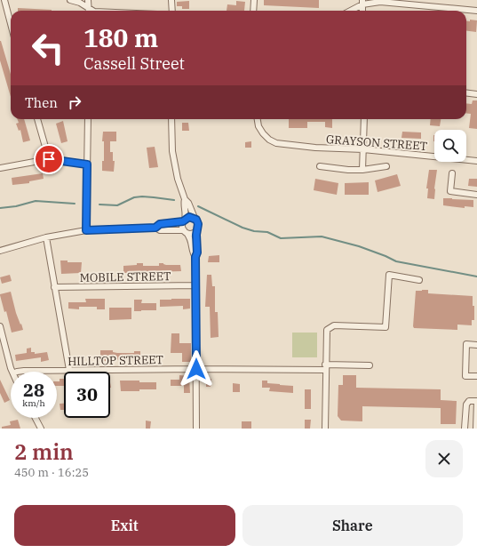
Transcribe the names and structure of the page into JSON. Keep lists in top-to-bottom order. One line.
{"streets":{"street":["GRAYSON STREET","MOBILE STREET","HILLTOP STREET"]},"page":{"turn":["180 m","Cassell Street"],"then":"Then","speed":"28 km/h","limit":"30","heading":["2 min","450 m · 16:25"],"buttons":["Exit","Share"]}}
